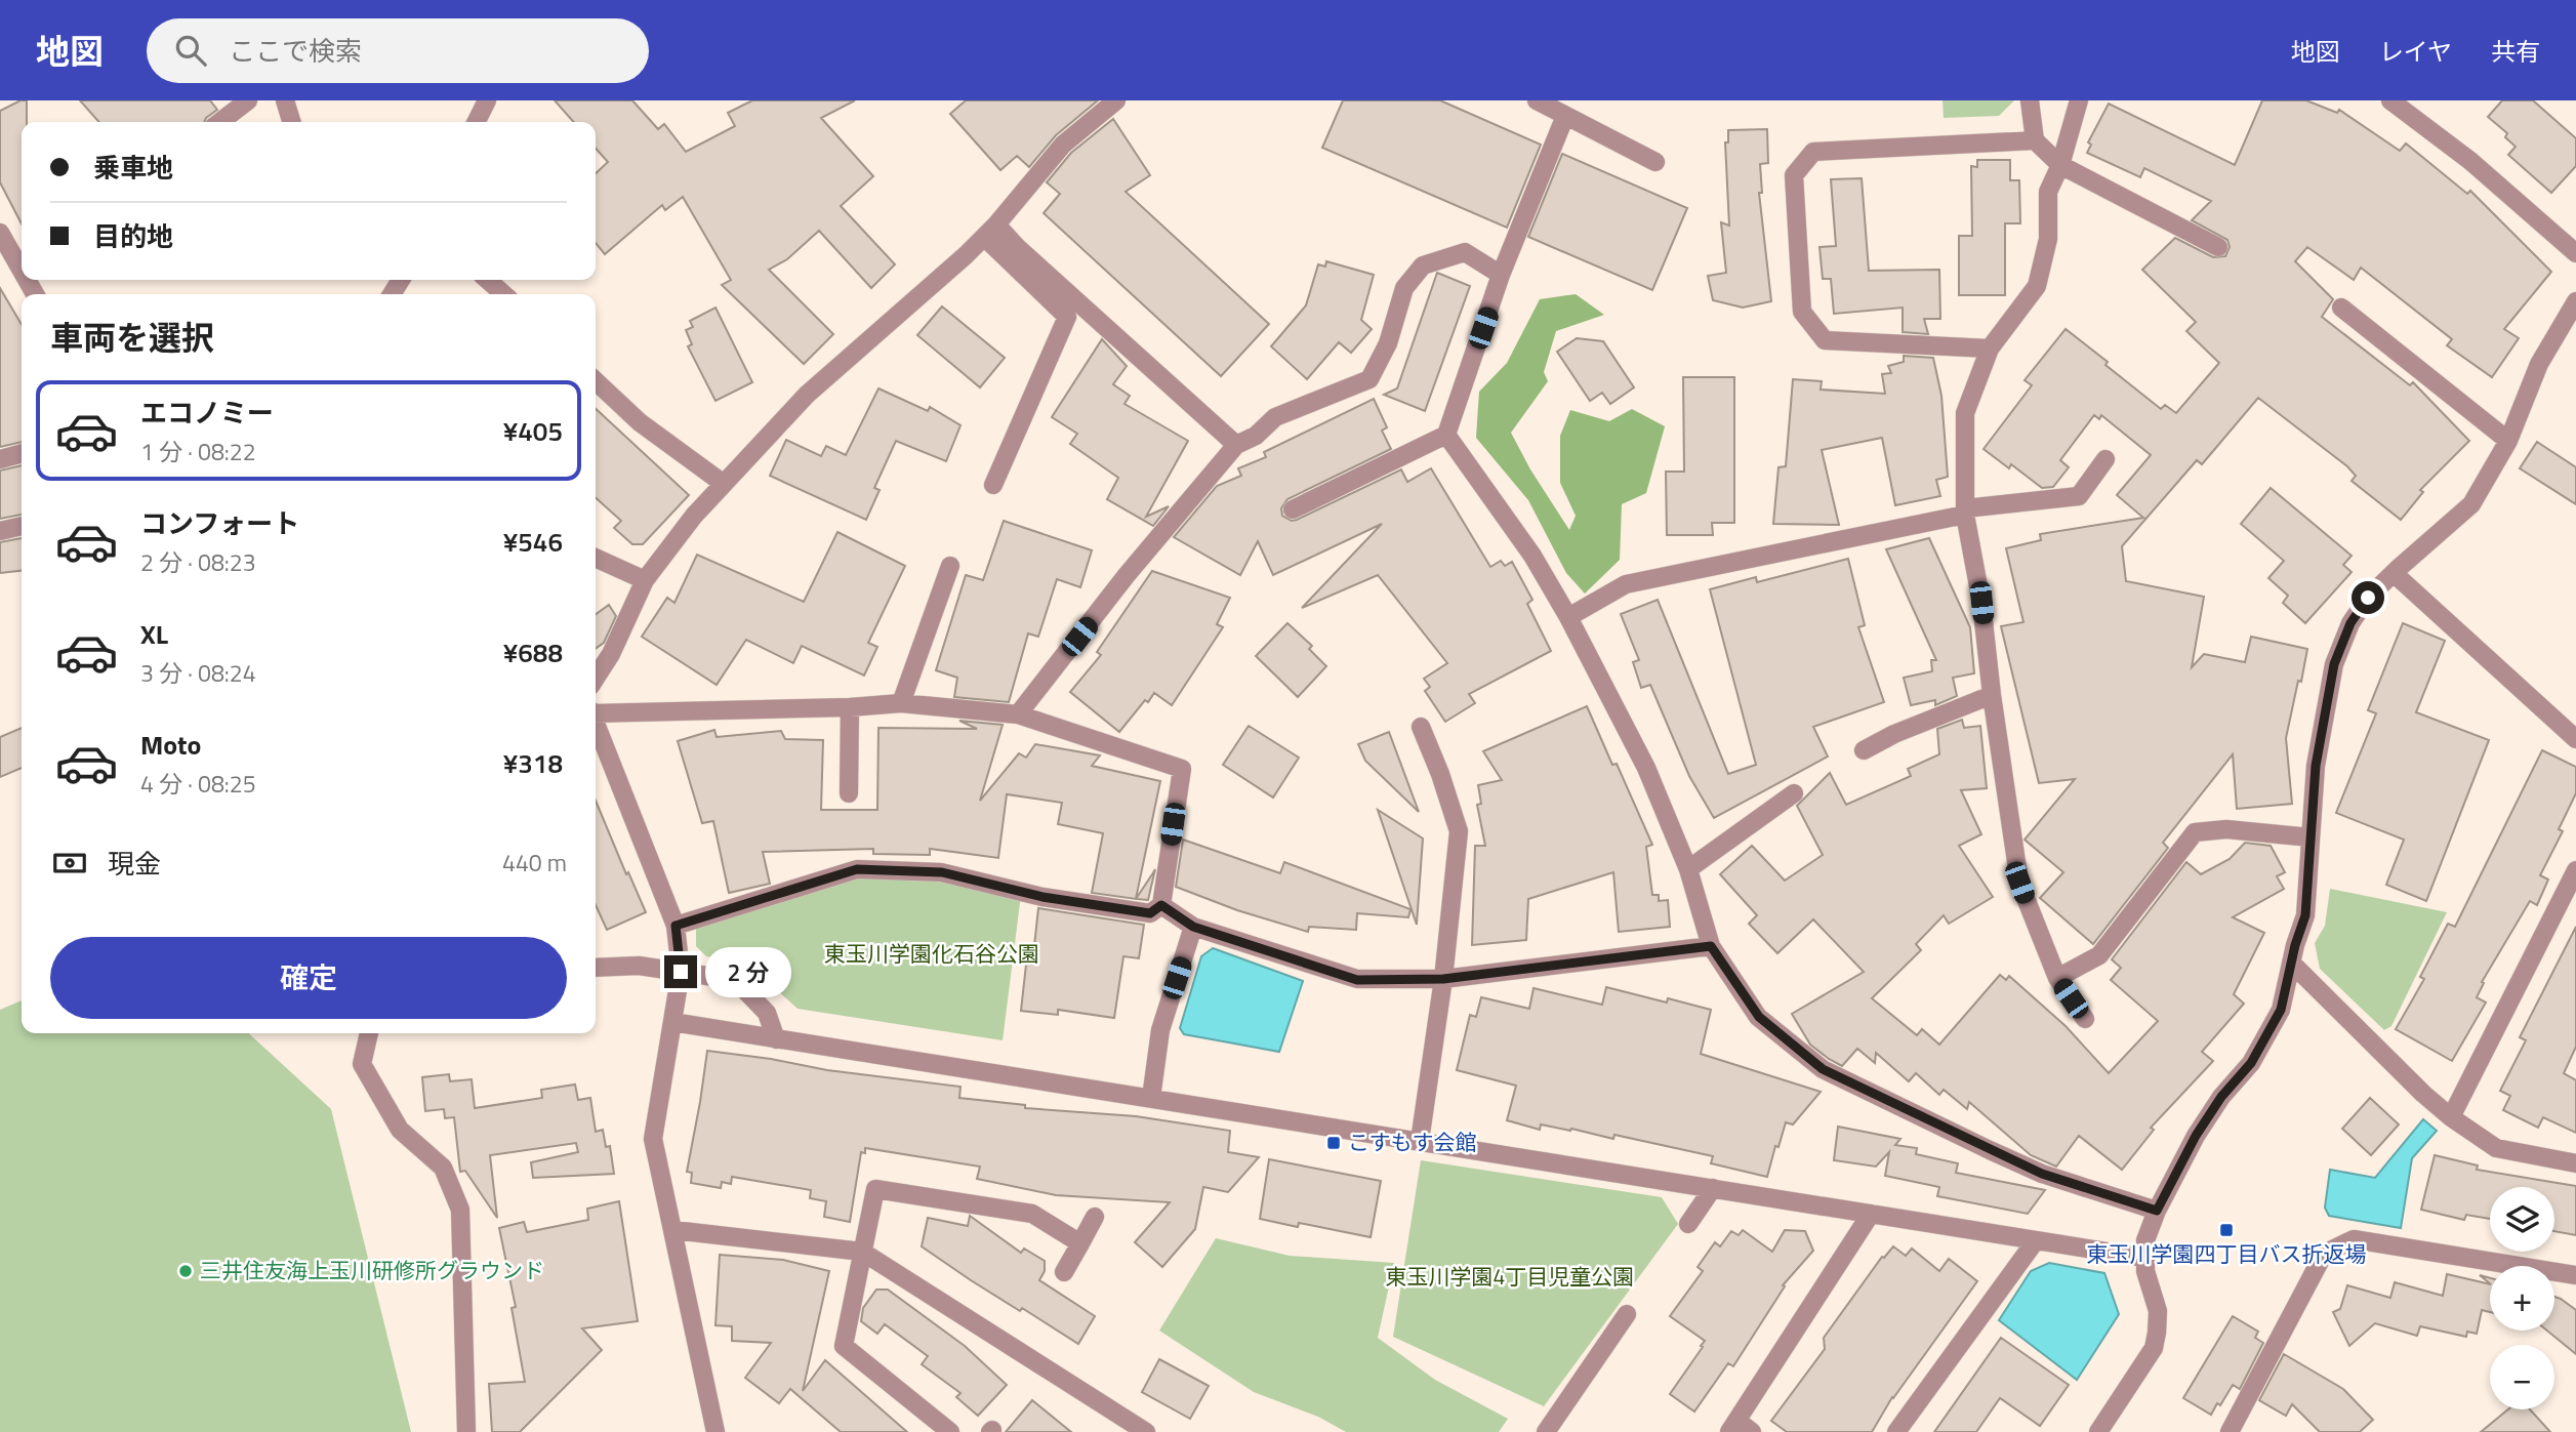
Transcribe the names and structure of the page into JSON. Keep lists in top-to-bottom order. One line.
{"parks":["東玉川学園化石谷公園","東玉川学園4丁目児童公園"],"places":{"transit":["こすもす会館","東玉川学園四丁目バス折返場"],"other":["三井住友海上玉川研修所グラウンド"]},"page":{"header":"地図","search":"ここで検索","nav":["地図","レイヤ","共有"],"banner":["乗車地","目的地"],"heading":"車両を選択","list":[{"name":"エコノミー","note":"1 分 · 08:22","value":"¥405"},{"name":"コンフォート","note":"2 分 · 08:23","value":"¥546"},{"name":"XL","note":"3 分 · 08:24","value":"¥688"},{"name":"Moto","note":"4 分 · 08:25","value":"¥318"}],"pay":["現金","440 m"],"buttons":"確定","bubble":"2 分","map_buttons":["+","−"]}}
